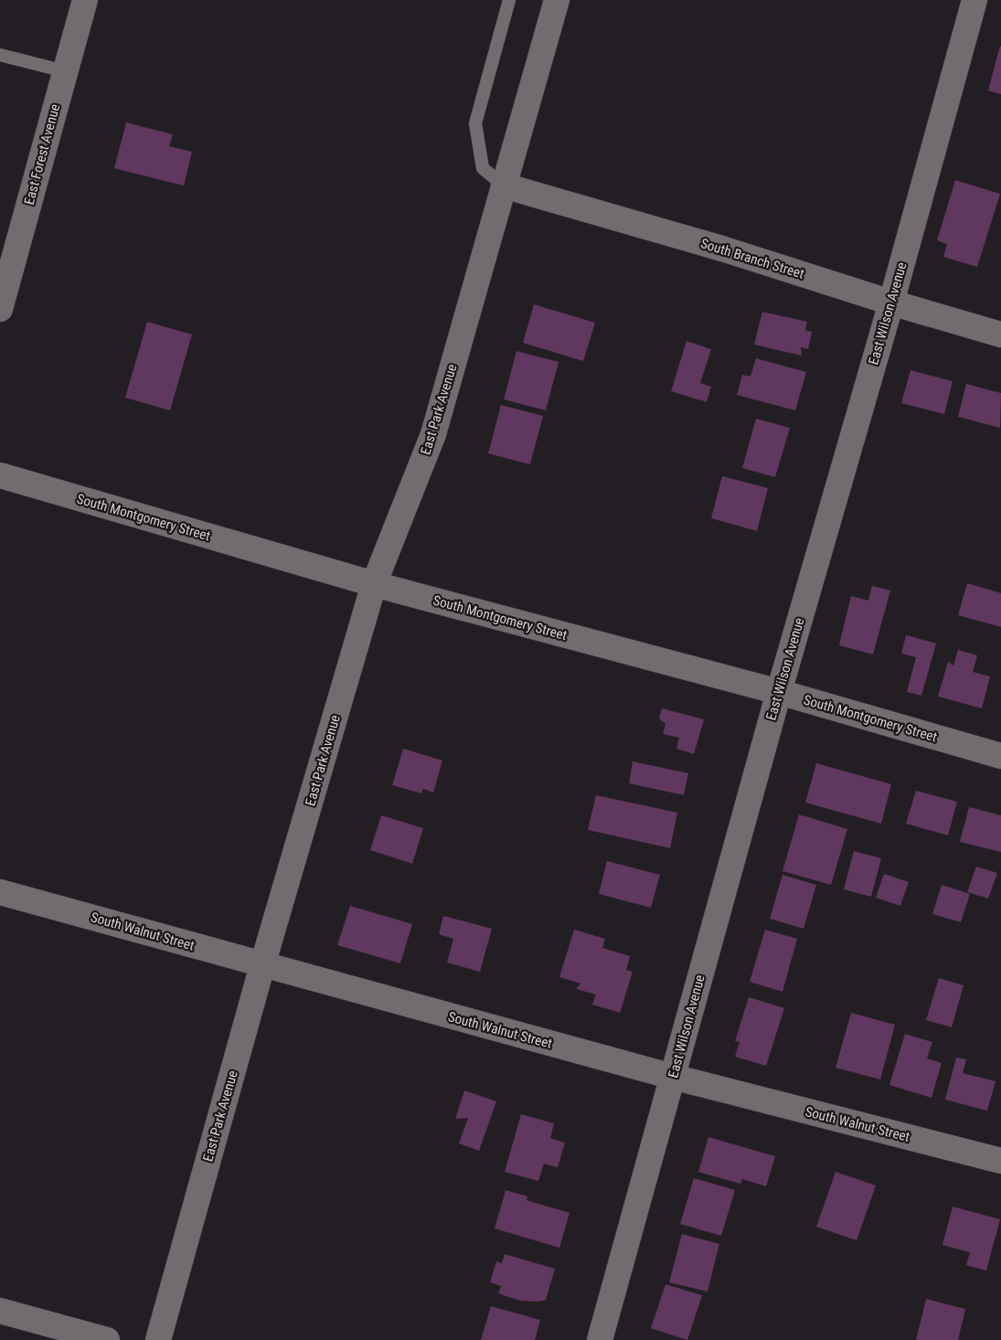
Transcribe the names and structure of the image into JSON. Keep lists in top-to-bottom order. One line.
{"streets":{"street":["East Forest Avenue","South Branch Street","East Wilson Avenue","East Park Avenue","South Montgomery Street","South Walnut Street"]},"crossings":[["South Branch Street","East Wilson Avenue"],["South Branch Street","East Park Avenue"],["East Wilson Avenue","South Montgomery Street"],["East Wilson Avenue","South Walnut Street"],["East Park Avenue","South Montgomery Street"],["East Park Avenue","South Walnut Street"]]}
